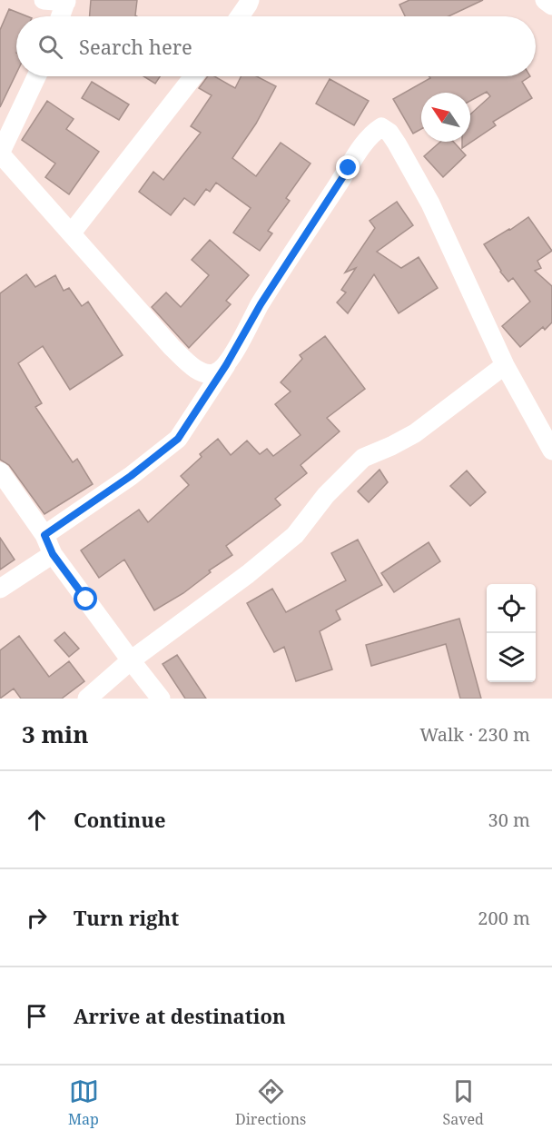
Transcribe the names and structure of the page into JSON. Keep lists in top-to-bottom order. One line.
{"north":"top left","page":{"search":"Search here","heading":["3 min","Walk · 230 m"],"list":[["Continue","30 m"],["Turn right","200 m"],"Arrive at destination"],"nav":["Map","Directions","Saved"]}}
